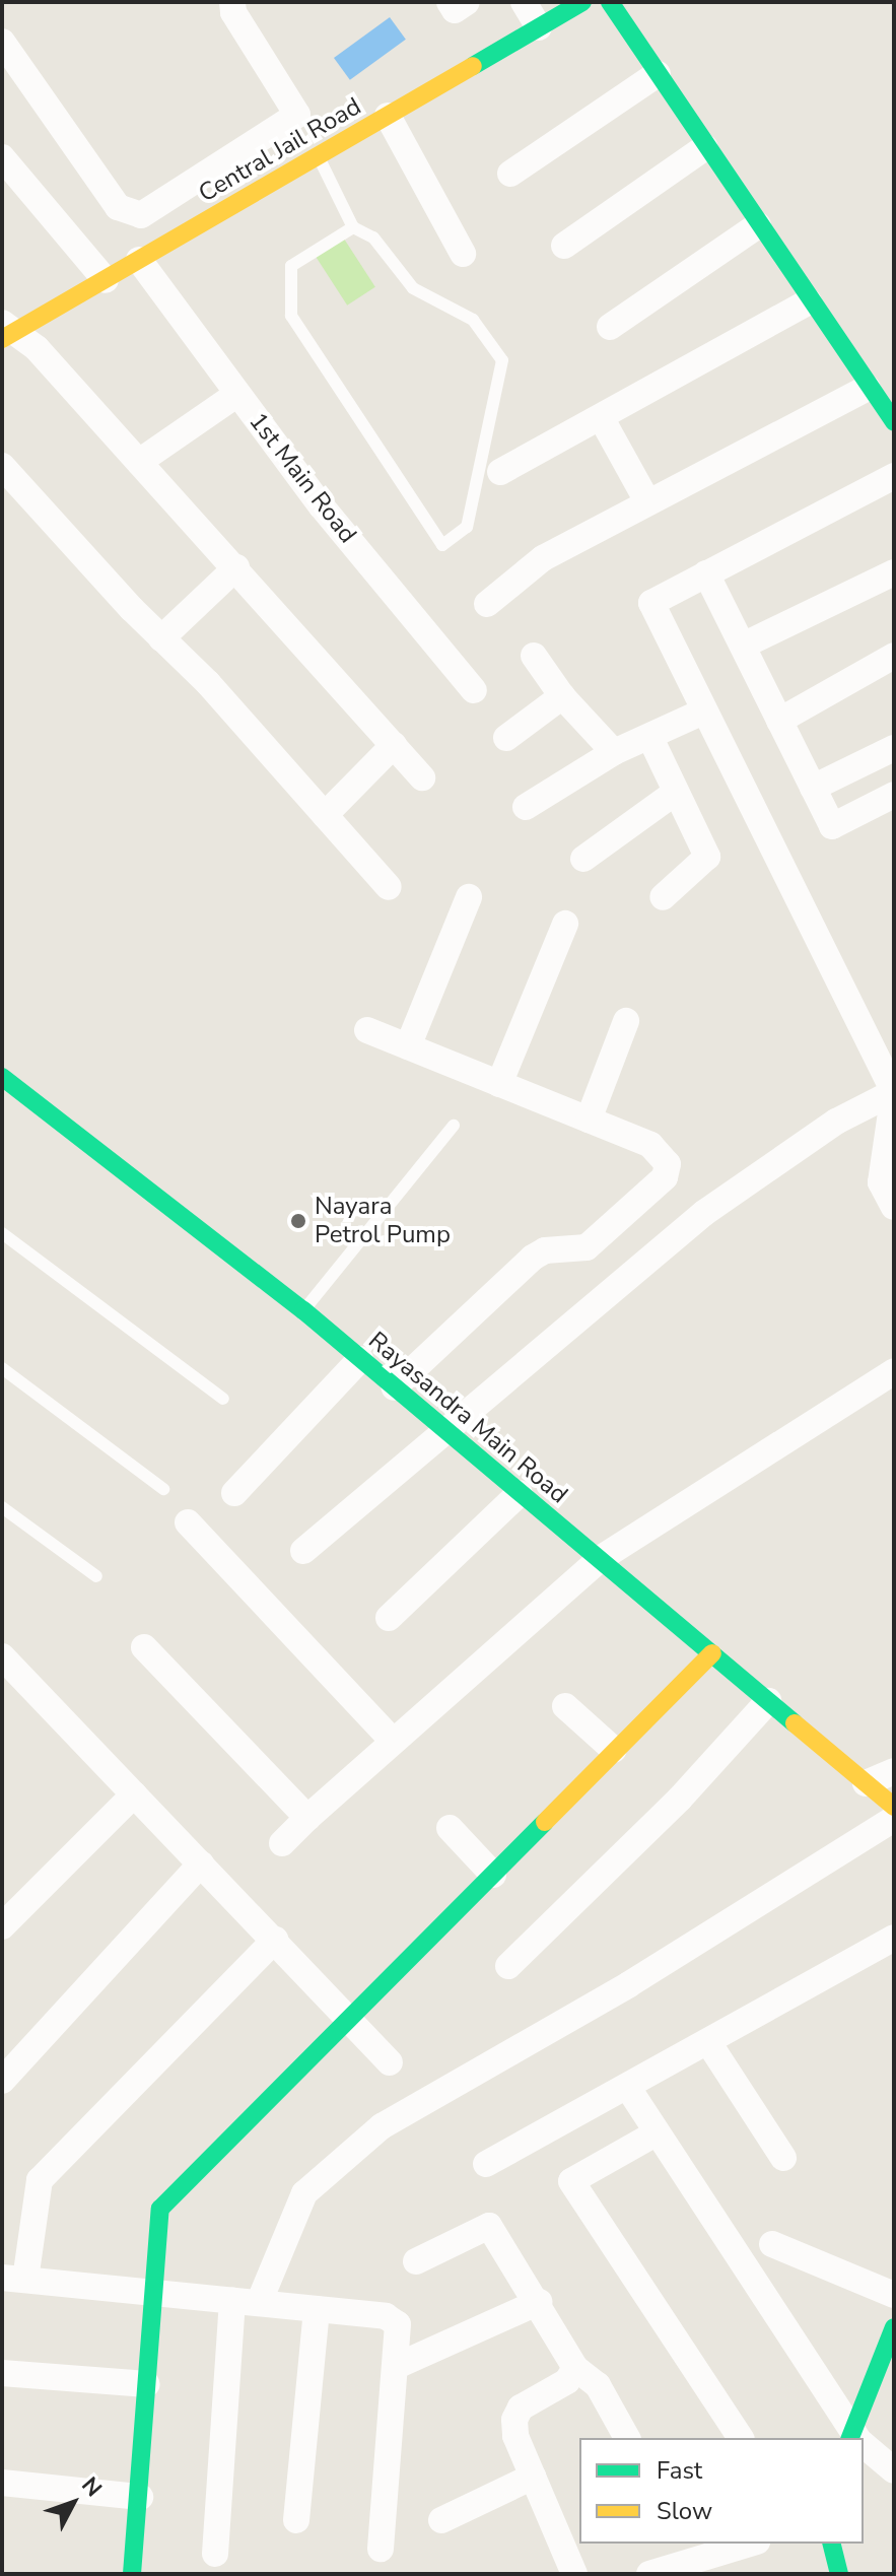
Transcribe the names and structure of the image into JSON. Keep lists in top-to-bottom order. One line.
{"streets":{"street":["Central Jail Road","1st Main Road","Rayasandra Main Road"]},"crossings":[["Central Jail Road","1st Main Road"]],"places":["Nayara Petrol Pump"],"legend":["Fast","Slow"],"north":"top right"}
